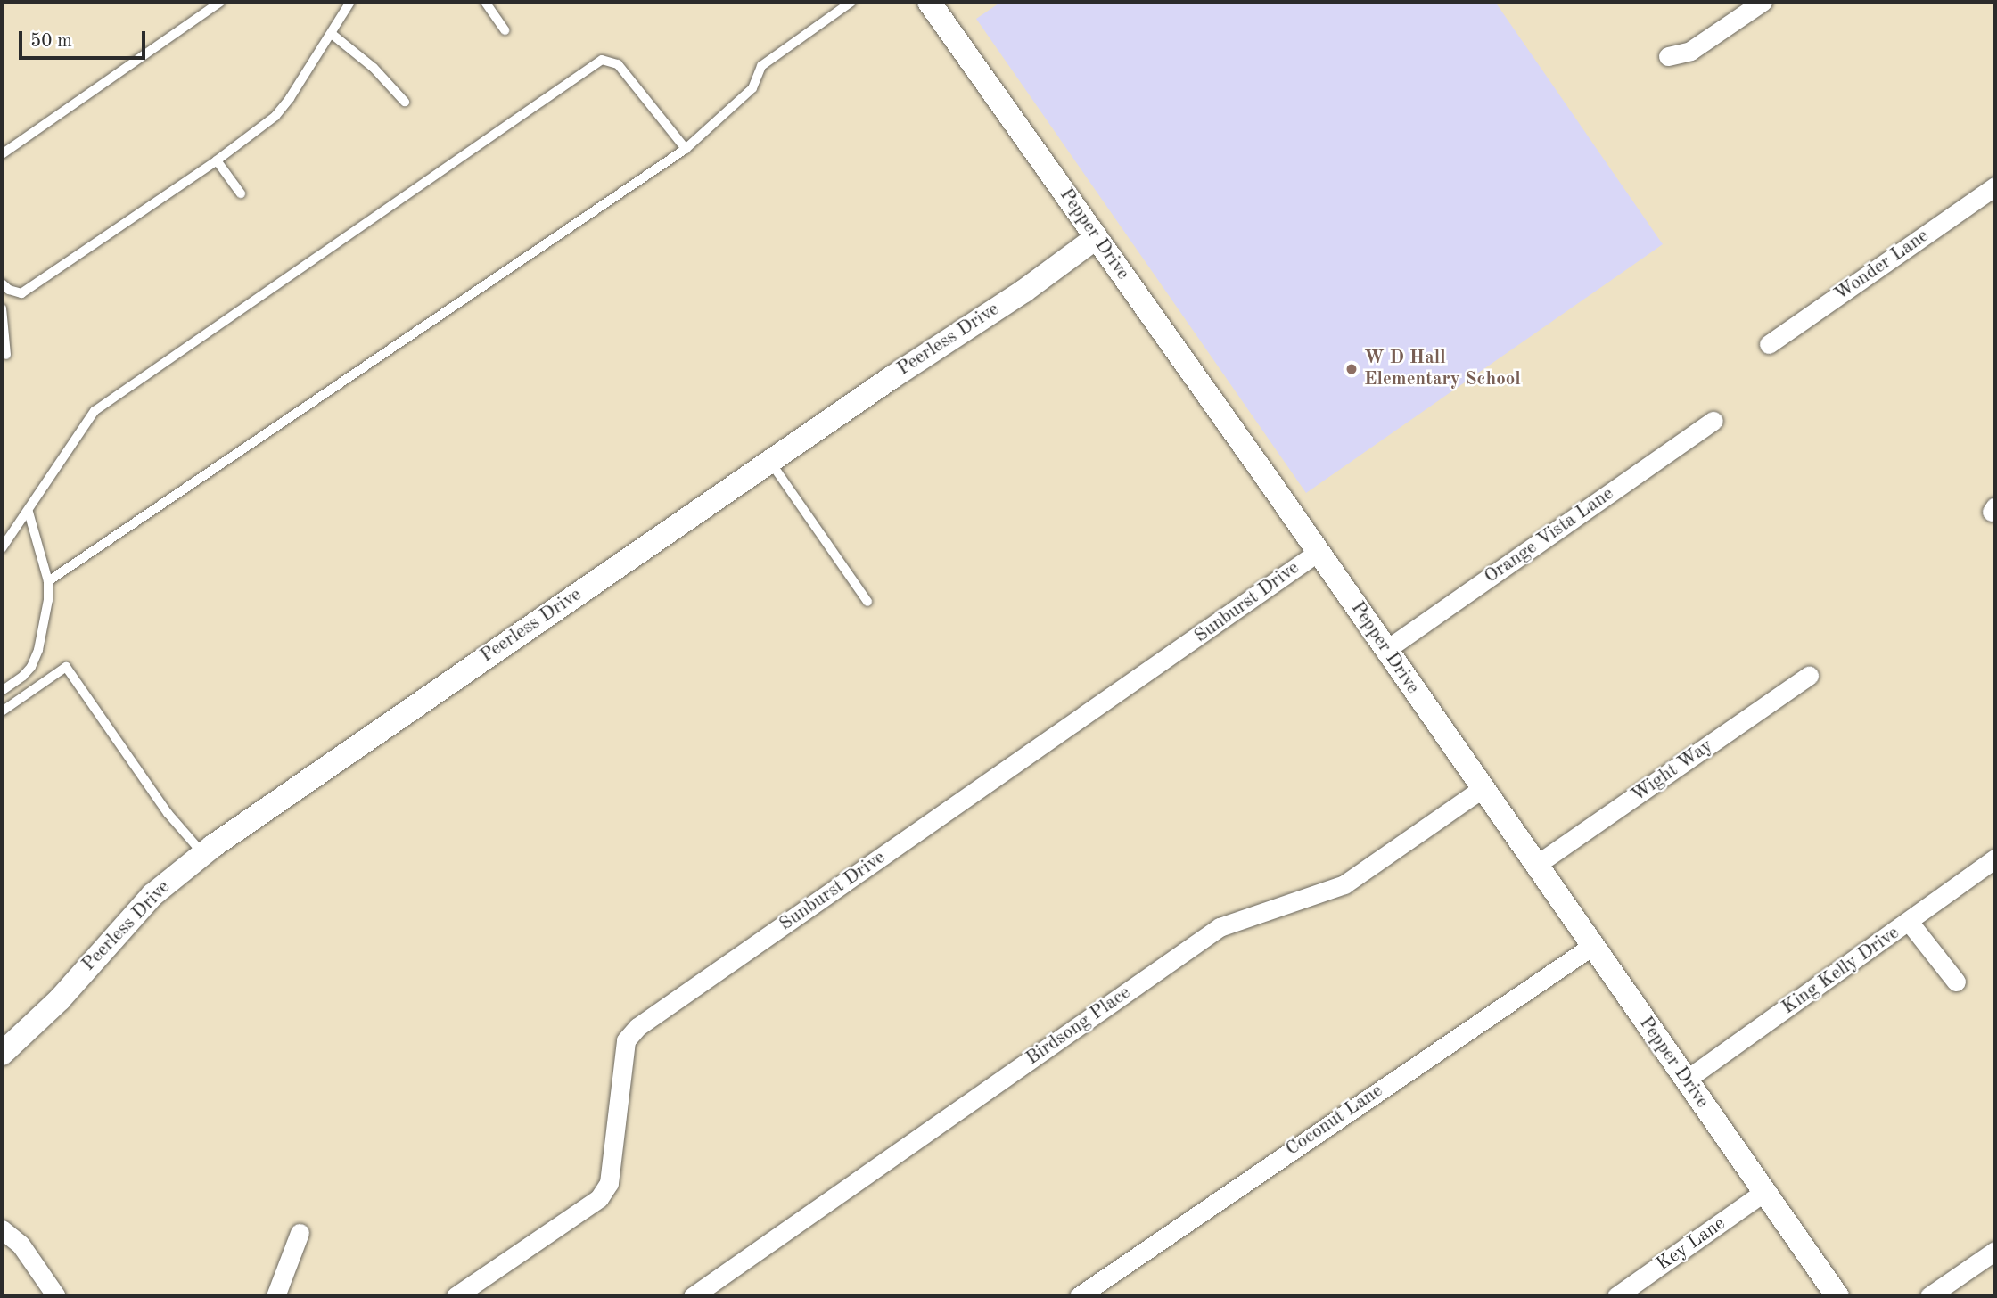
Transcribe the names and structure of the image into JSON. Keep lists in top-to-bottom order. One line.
{"streets":{"street":["Pepper Drive","Wonder Lane","Peerless Drive","Orange Vista Lane","Sunburst Drive","Wight Way","King Kelly Drive","Birdsong Place","Coconut Lane","Key Lane"]},"crossings":[["Pepper Drive","Peerless Drive"],["Pepper Drive","Orange Vista Lane"],["Pepper Drive","Sunburst Drive"],["Pepper Drive","Wight Way"],["Pepper Drive","King Kelly Drive"],["Pepper Drive","Birdsong Place"],["Pepper Drive","Coconut Lane"],["Pepper Drive","Key Lane"]],"places":["W D Hall Elementary School"],"scale_bar":"50 m"}
